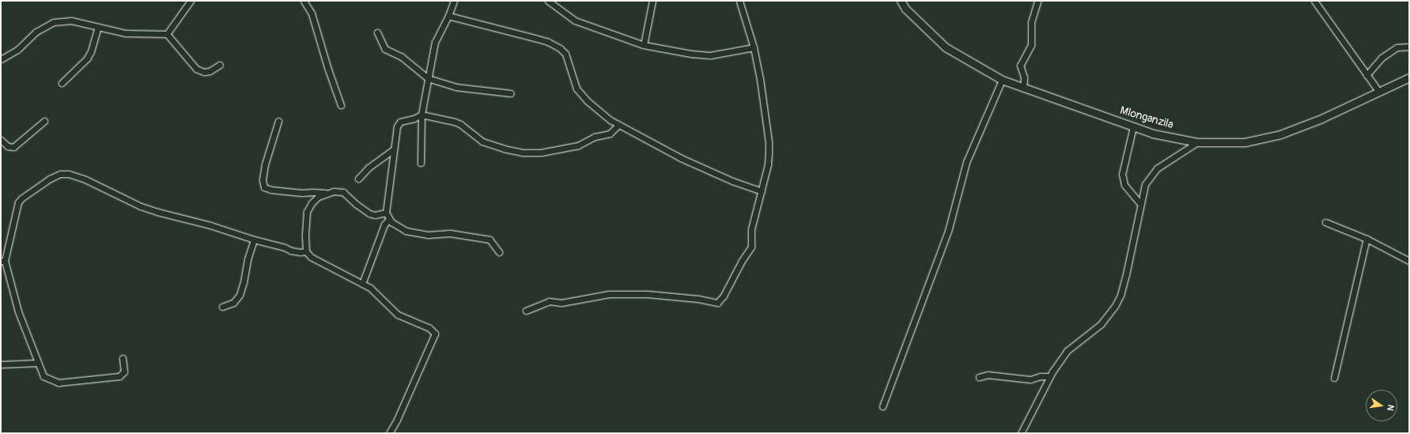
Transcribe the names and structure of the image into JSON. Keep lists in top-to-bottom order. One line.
{"streets":{"street":["Mlonganzila"]},"north":"right"}
